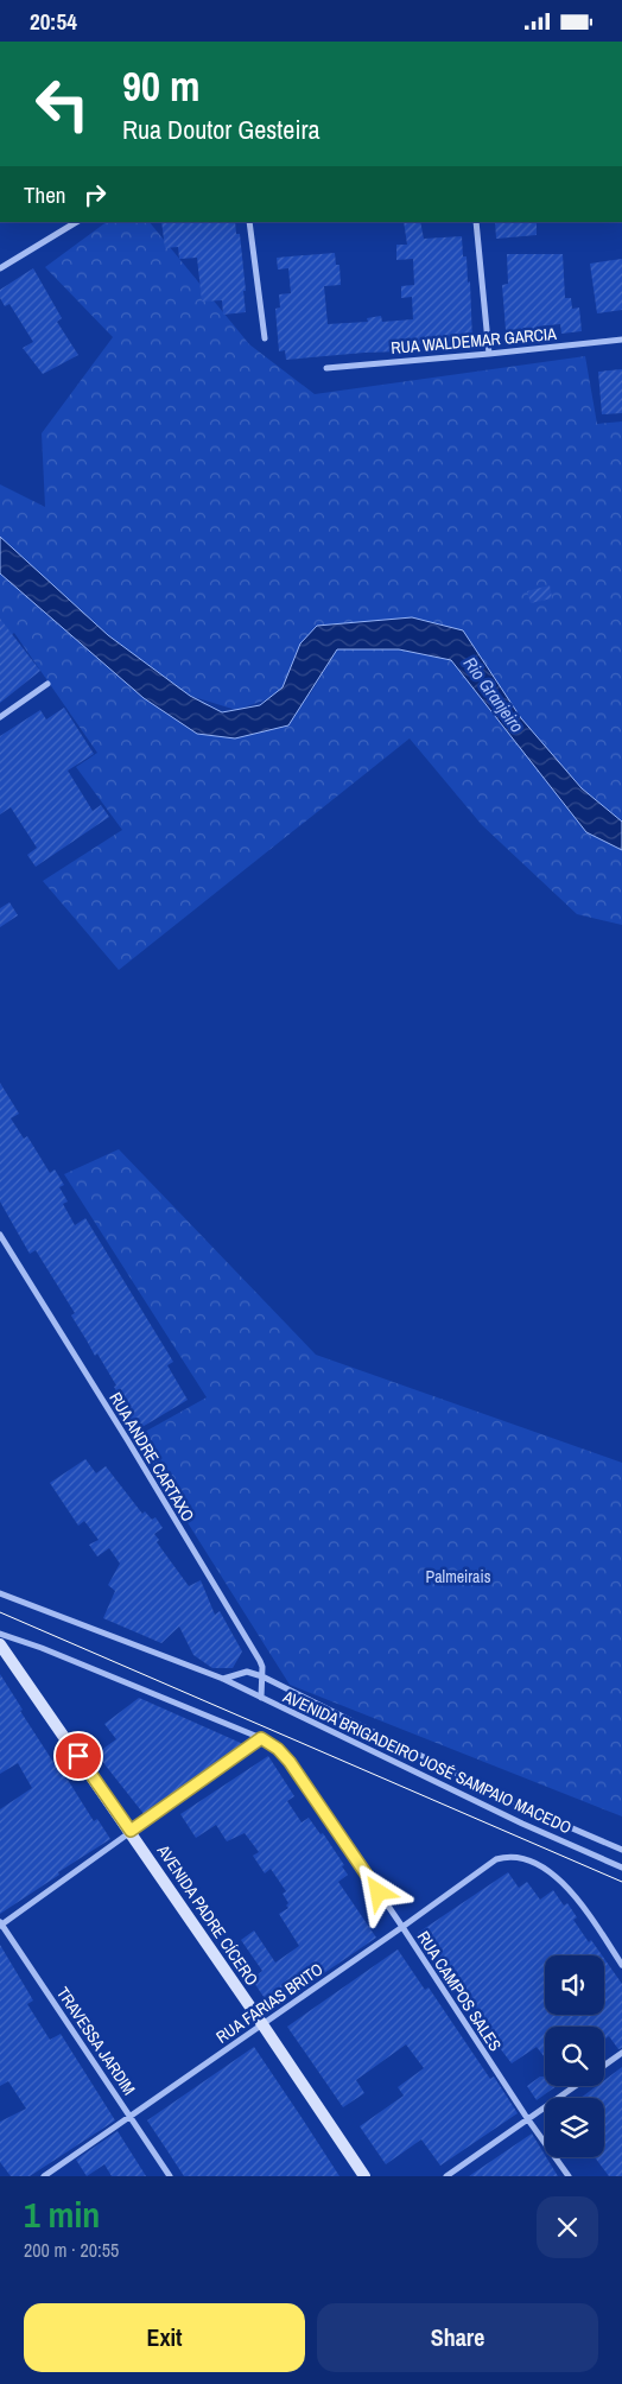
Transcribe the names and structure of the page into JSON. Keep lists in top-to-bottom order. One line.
{"streets":{"main road":["AVENIDA PADRE CÍCERO"],"street":["RUA WALDEMAR GARCIA","RUA ANDRE CARTAXO","AVENIDA BRIGADEIRO JOSÉ SAMPAIO MACEDO","RUA CAMPOS SALES","RUA FARIAS BRITO","TRAVESSA JARDIM"]},"crossings":[["RUA ANDRE CARTAXO","AVENIDA BRIGADEIRO JOSÉ SAMPAIO MACEDO"],["AVENIDA PADRE CÍCERO","RUA FARIAS BRITO"],["RUA CAMPOS SALES","RUA FARIAS BRITO"],["RUA FARIAS BRITO","TRAVESSA JARDIM"]],"water":["Rio Granjeiro"],"parks":["Palmeirais"],"page":{"status":"20:54","turn":["90 m","Rua Doutor Gesteira"],"then":"Then","heading":["1 min","200 m · 20:55"],"buttons":["Exit","Share"]}}
